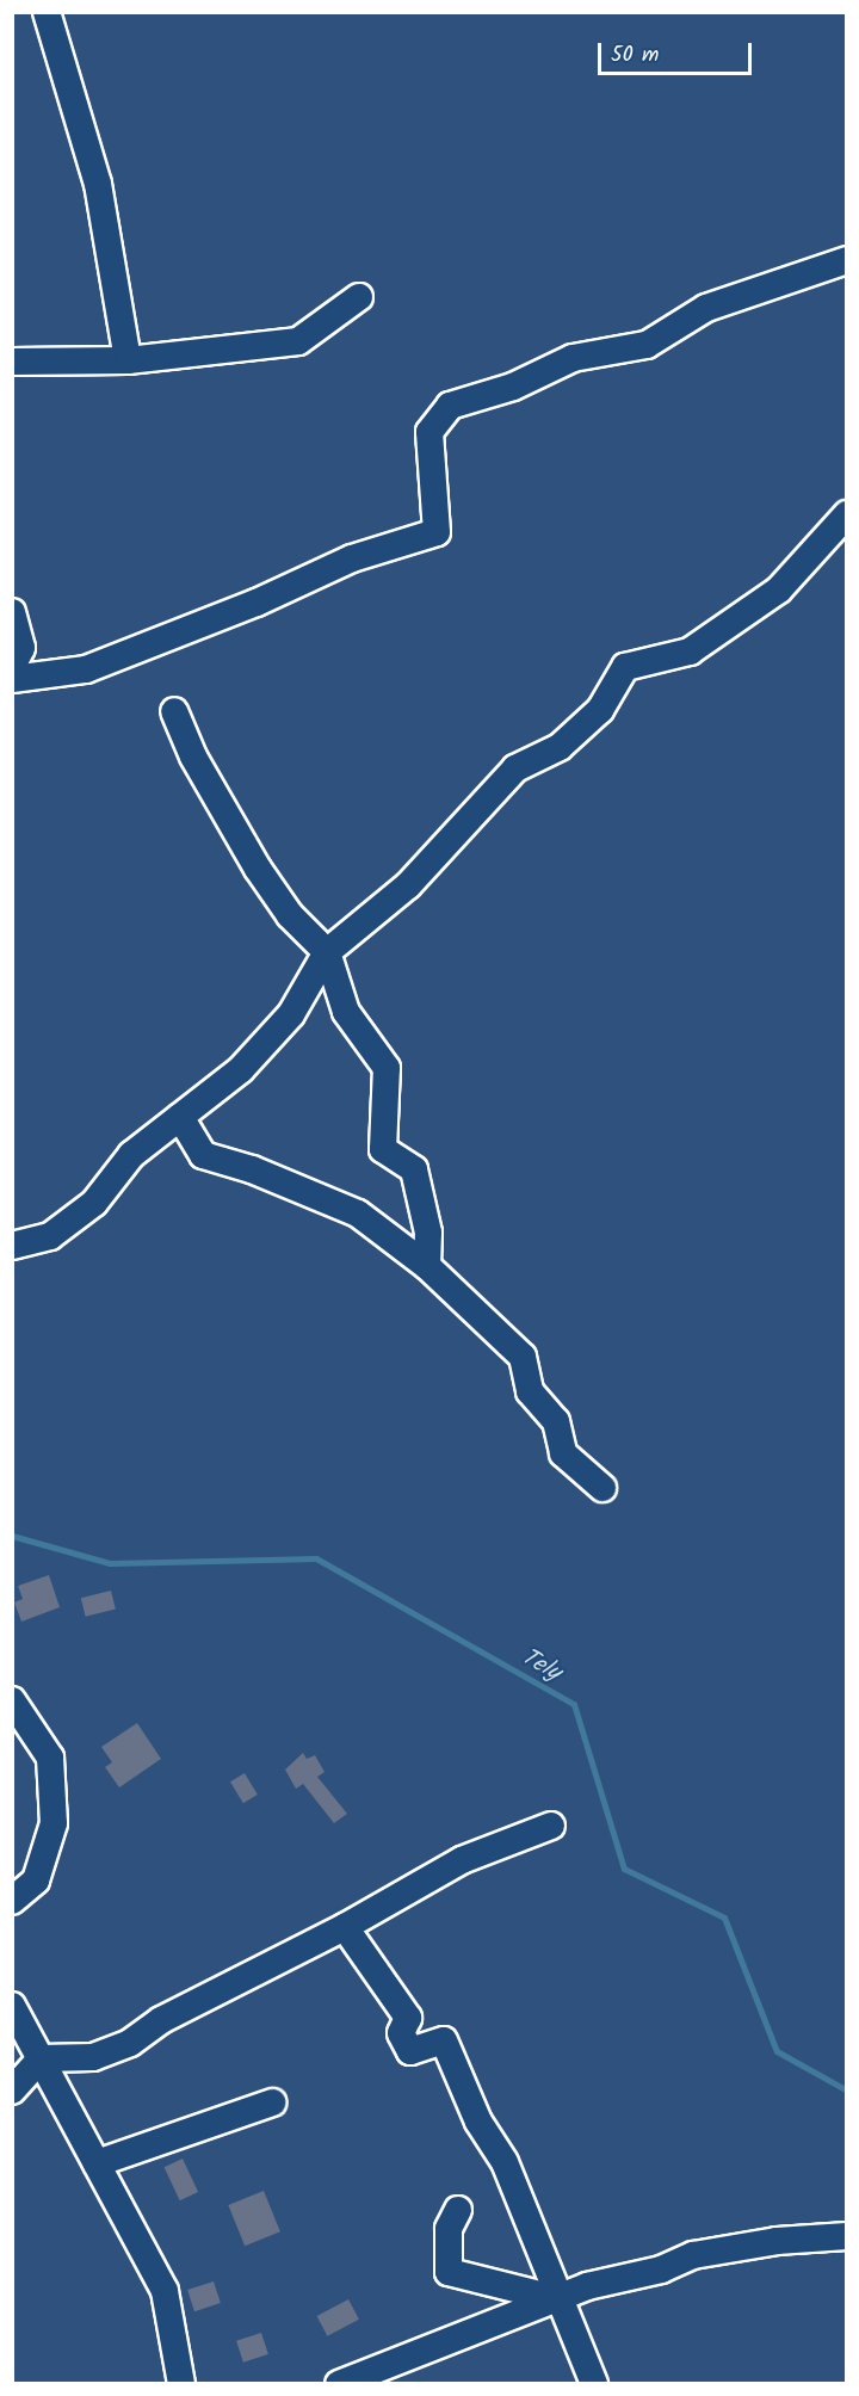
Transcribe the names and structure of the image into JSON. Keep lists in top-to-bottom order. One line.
{"water":["Tely"],"scale_bar":"50 m"}
